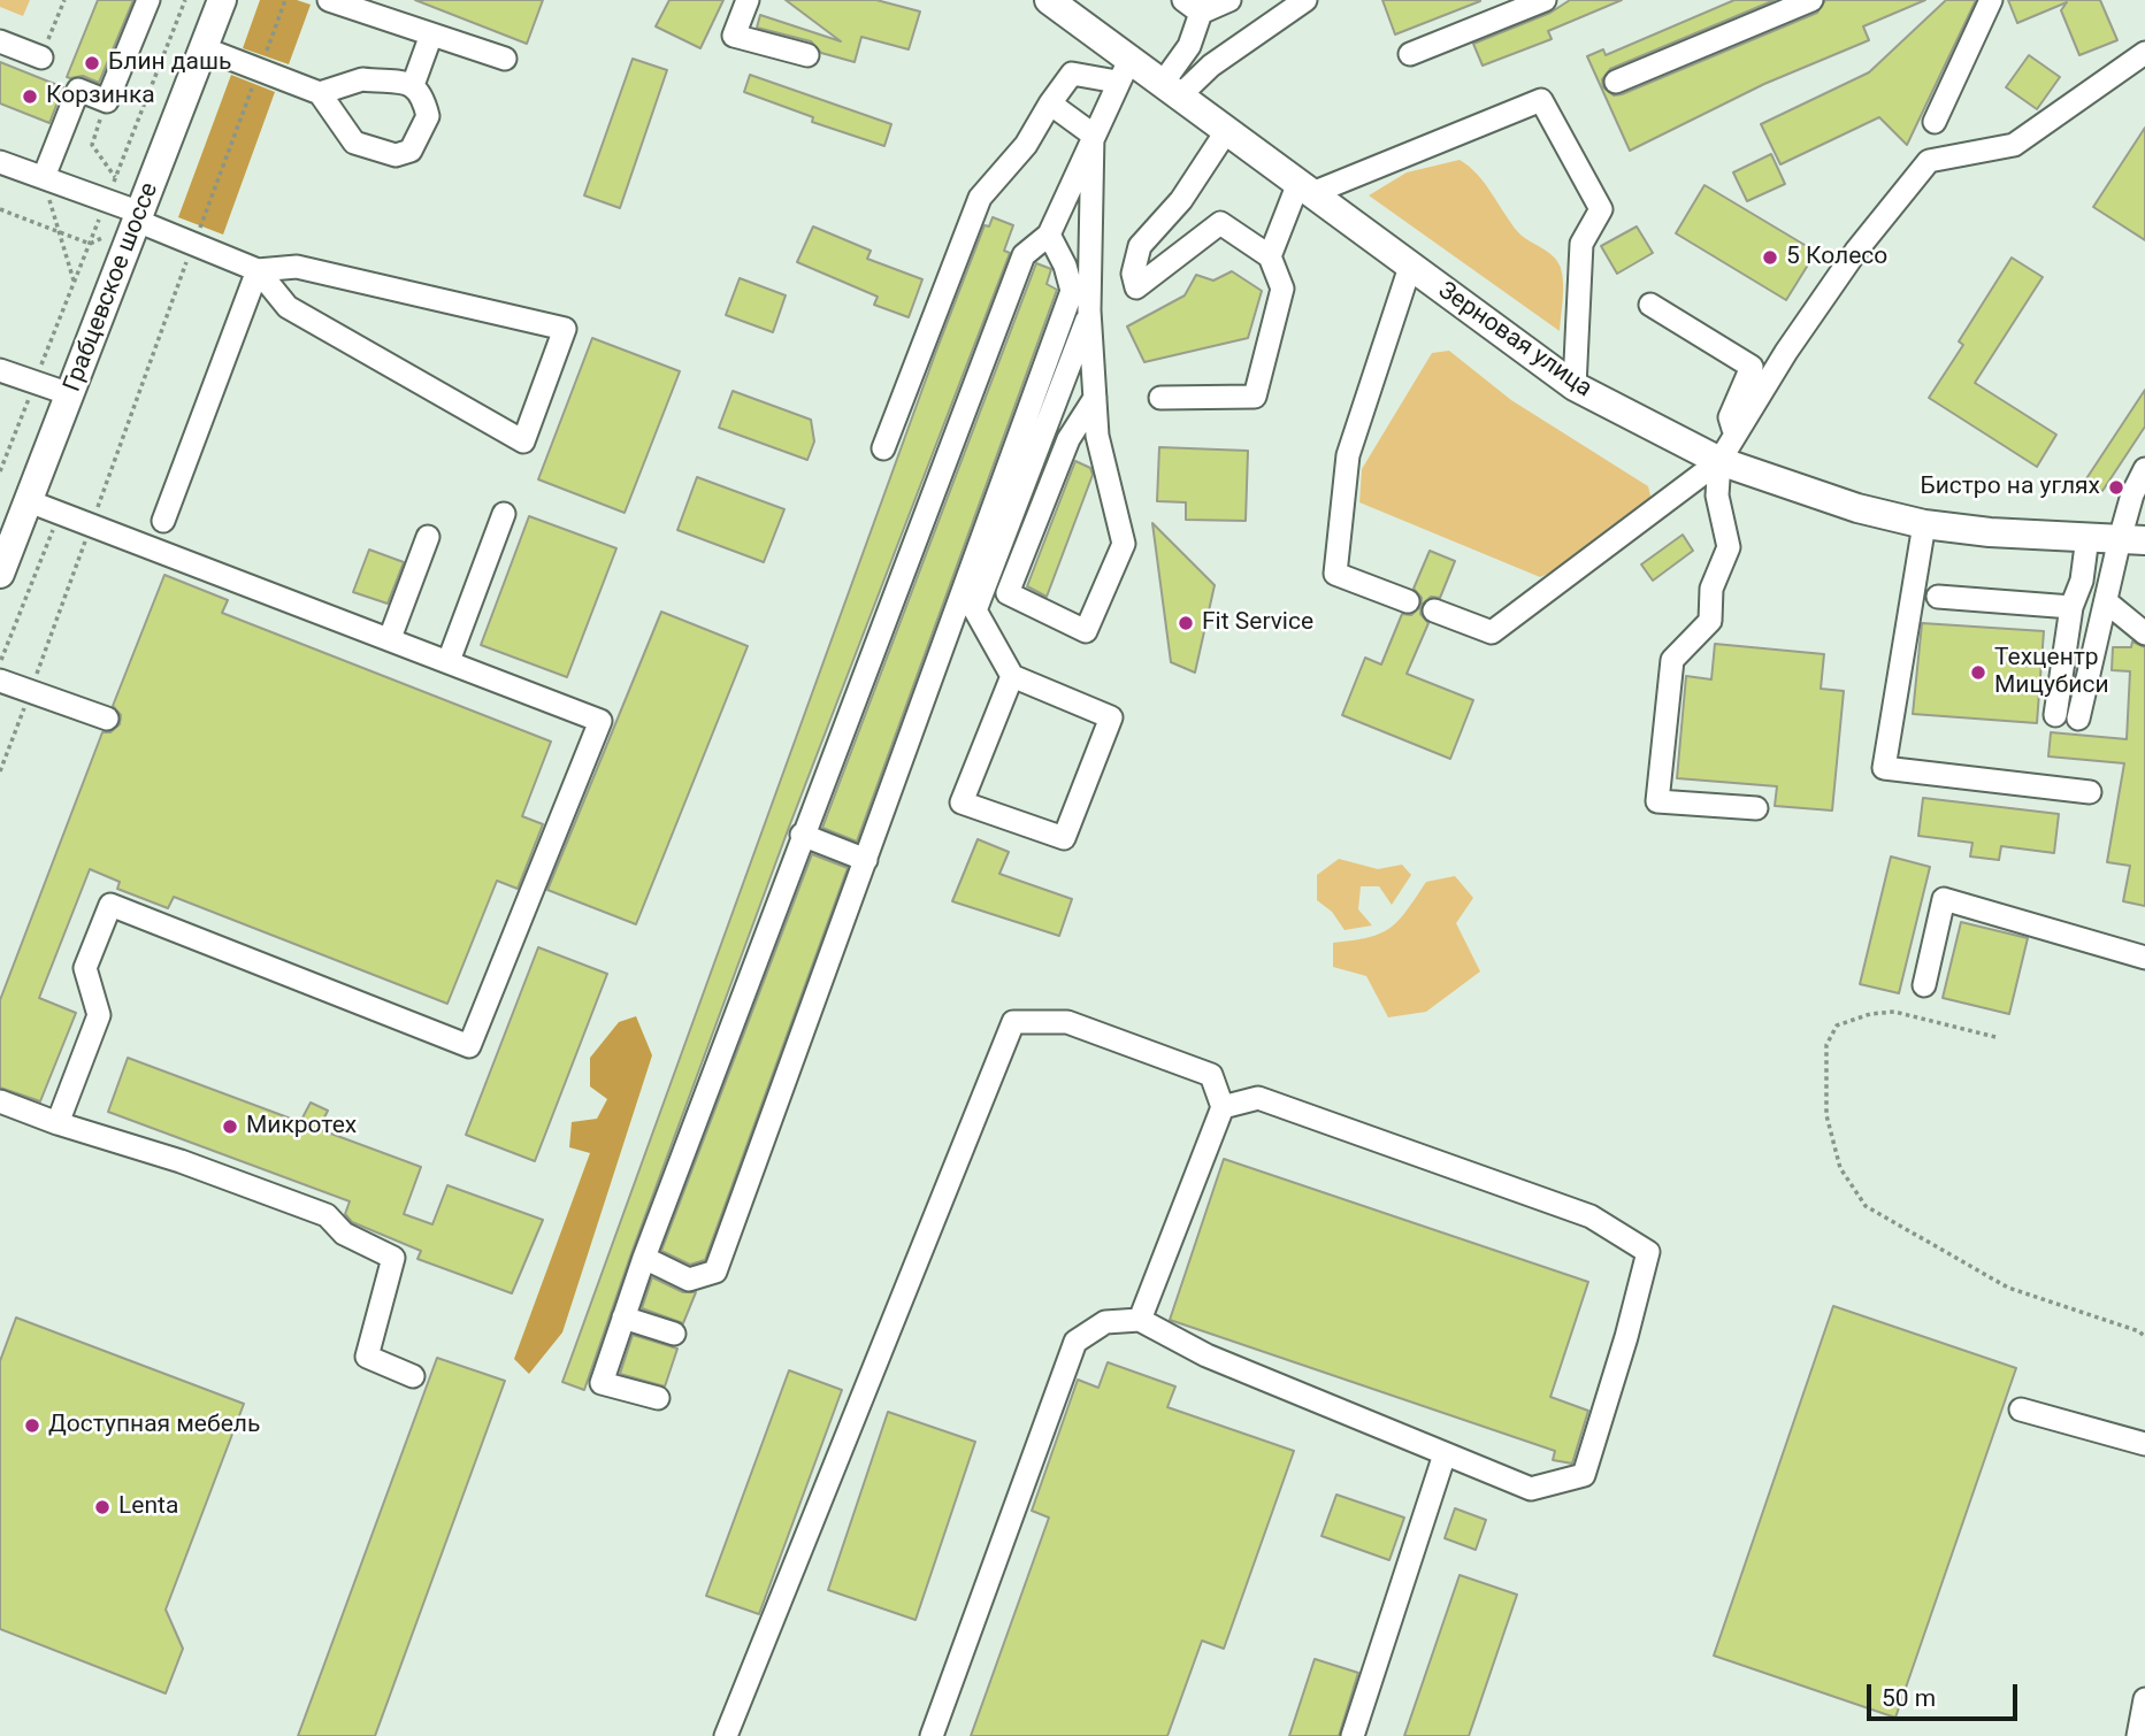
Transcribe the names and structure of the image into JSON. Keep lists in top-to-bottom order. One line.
{"streets":{"main road":["Грабцевское шоссе","Зерновая улица"]},"places":["Блин дашь","Корзинка","5 Колесо","Бистро на углях","Fit Service","Техцентр Мицубиси","Микротех","Доступная мебель","Lenta"],"scale_bar":"50 m"}
